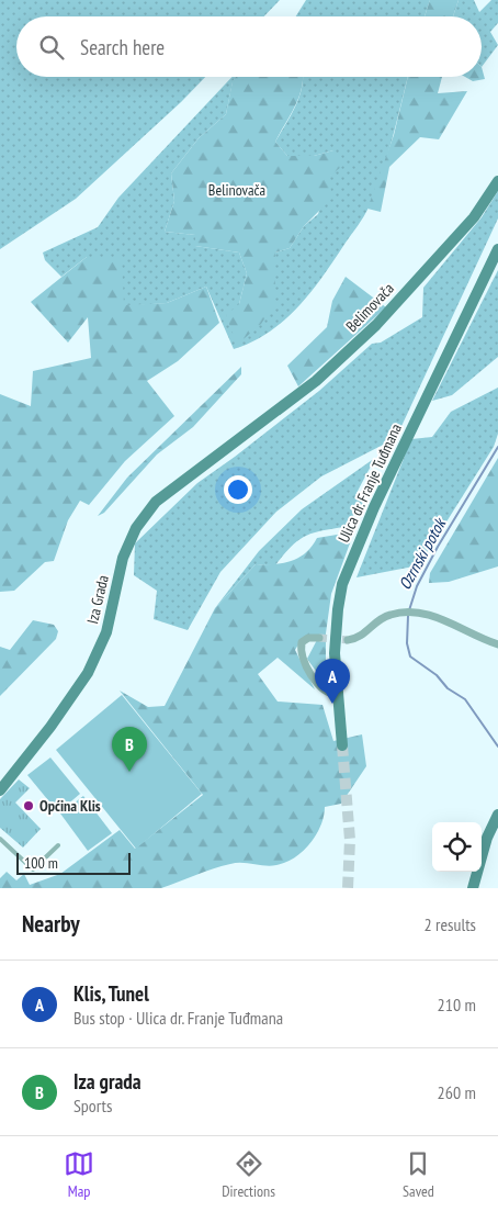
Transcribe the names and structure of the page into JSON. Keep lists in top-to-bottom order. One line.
{"streets":{"street":["Belimovača","Ulica dr. Franje Tuđmana","Iza Grada"]},"crossings":[["Belimovača","Iza Grada"]],"water":["Ozrnski potok"],"parks":["Belinovača"],"places":["Općina Klis"],"scale_bar":"100 m","page":{"search":"Search here","pins":["A","B"],"scale":"100 m","heading":["Nearby","2 results"],"list":[{"mark":"A","name":"Klis, Tunel","note":"Bus stop · Ulica dr. Franje Tuđmana","value":"210 m"},{"mark":"B","name":"Iza grada","note":"Sports","value":"260 m"}],"nav":["Map","Directions","Saved"]}}
